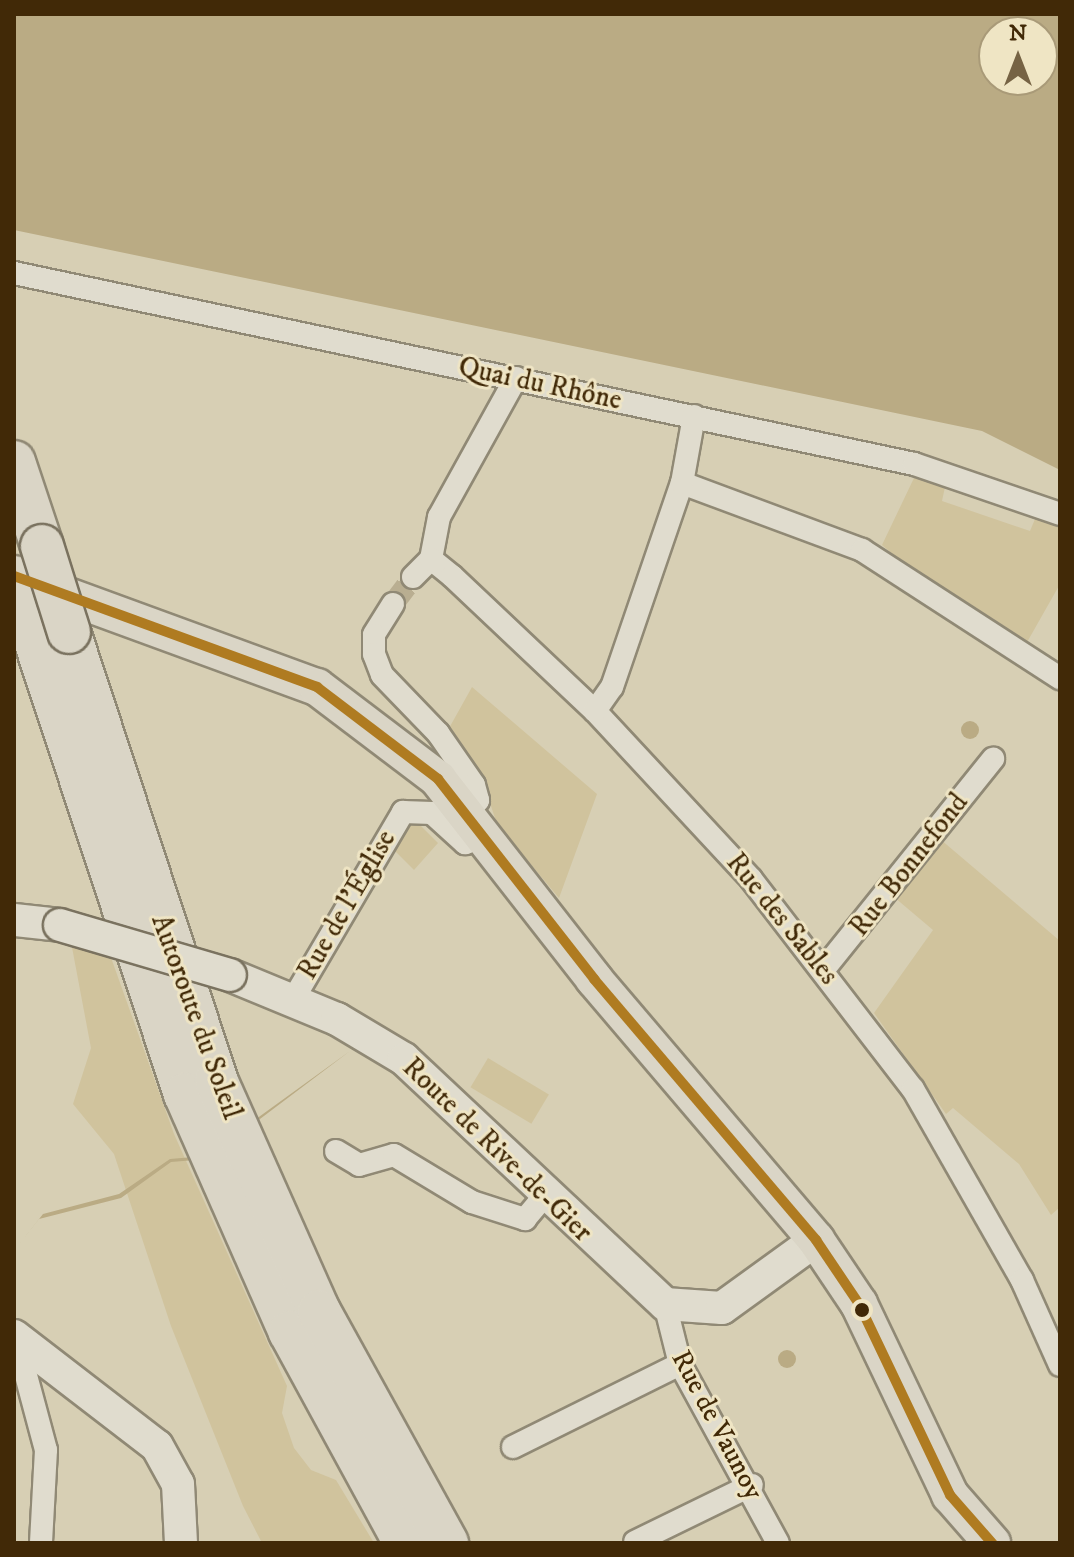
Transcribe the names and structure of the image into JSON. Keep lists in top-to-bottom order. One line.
{"streets":{"highway":["Autoroute du Soleil"],"main road":["Route de Rive-de-Gier"],"street":["Quai du Rhône","Rue Bonnefond","Rue de l'Église","Rue des Sables","Rue de Vaunoy"]},"crossings":[["Rue Bonnefond","Rue des Sables"],["Rue de l'Église","Route de Rive-de-Gier"],["Route de Rive-de-Gier","Rue de Vaunoy"]],"north":"top"}
